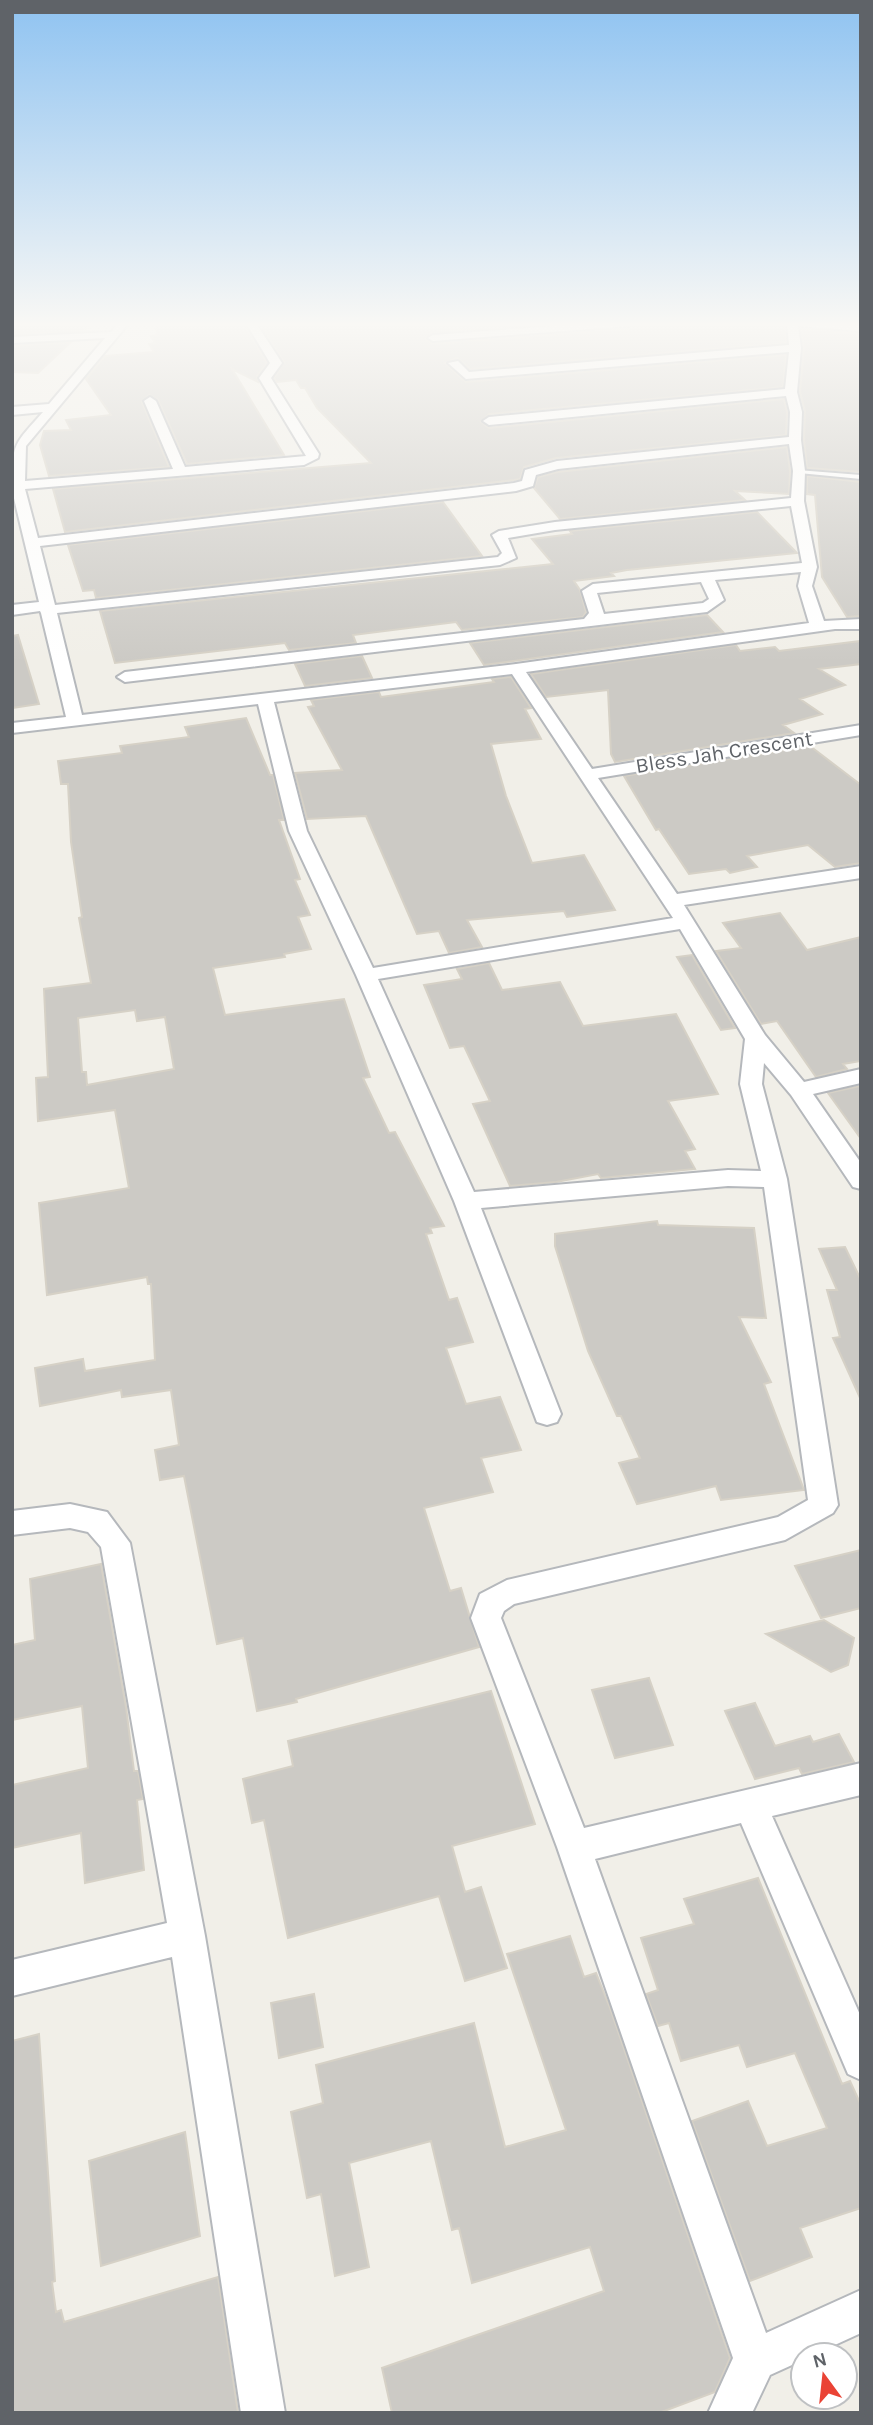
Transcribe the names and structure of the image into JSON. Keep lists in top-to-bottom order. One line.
{"streets":{"street":["Bless Jah Crescent"]},"north":"top"}
